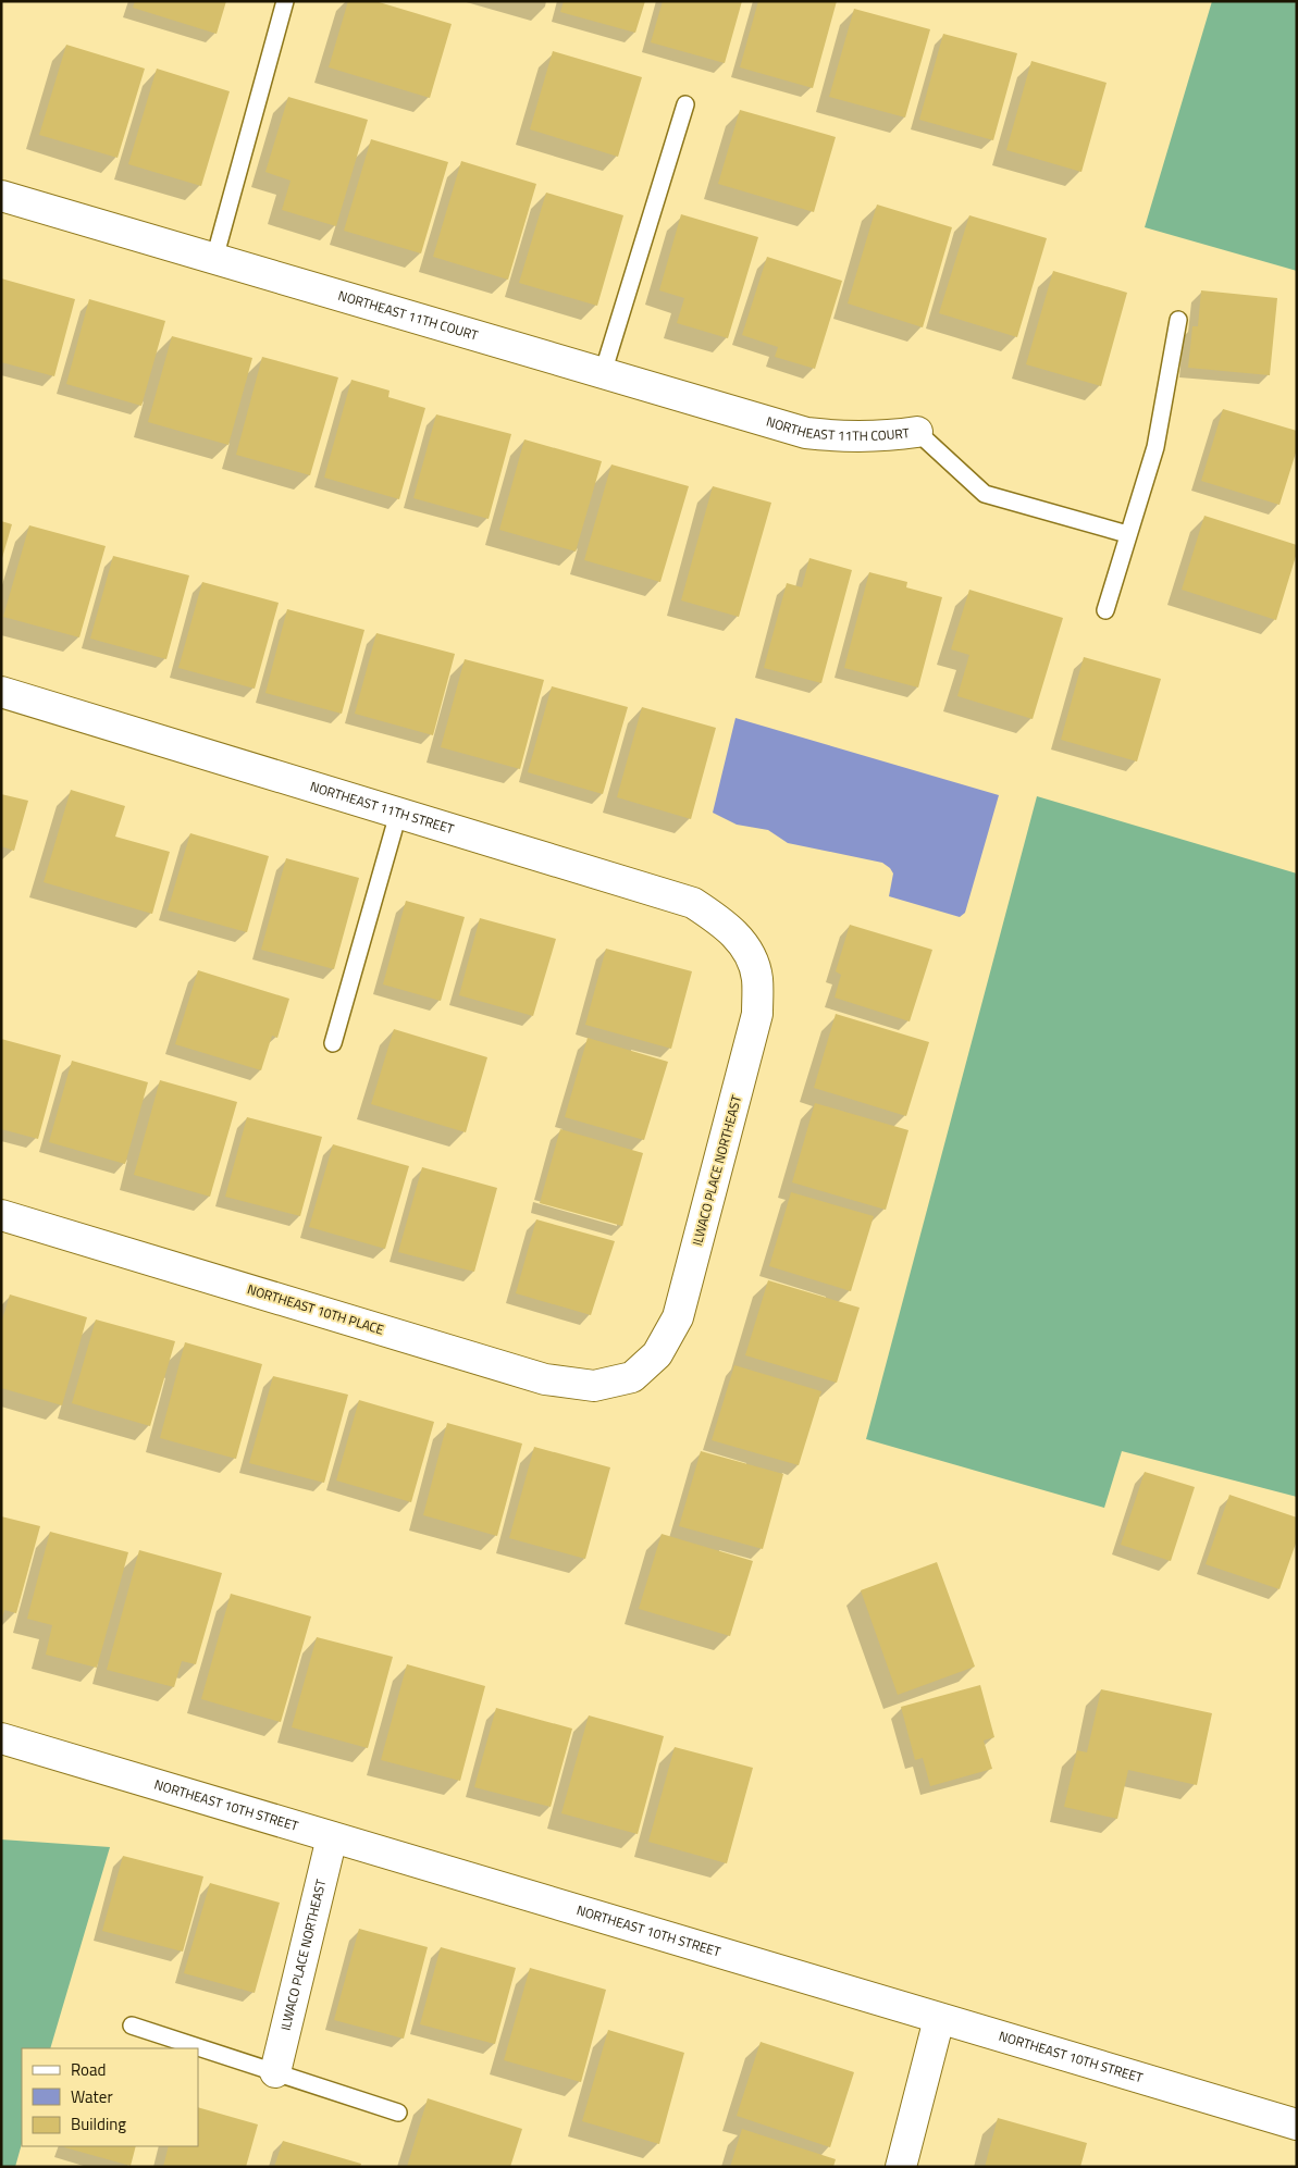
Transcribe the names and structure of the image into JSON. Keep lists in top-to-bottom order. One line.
{"streets":{"street":["NORTHEAST 11TH COURT","NORTHEAST 11TH STREET","ILWACO PLACE NORTHEAST","NORTHEAST 10TH PLACE","NORTHEAST 10TH STREET"]},"crossings":[["NORTHEAST 11TH STREET","ILWACO PLACE NORTHEAST"],["ILWACO PLACE NORTHEAST","NORTHEAST 10TH PLACE"],["ILWACO PLACE NORTHEAST","NORTHEAST 10TH STREET"]],"legend":["Road","Water","Building"]}
